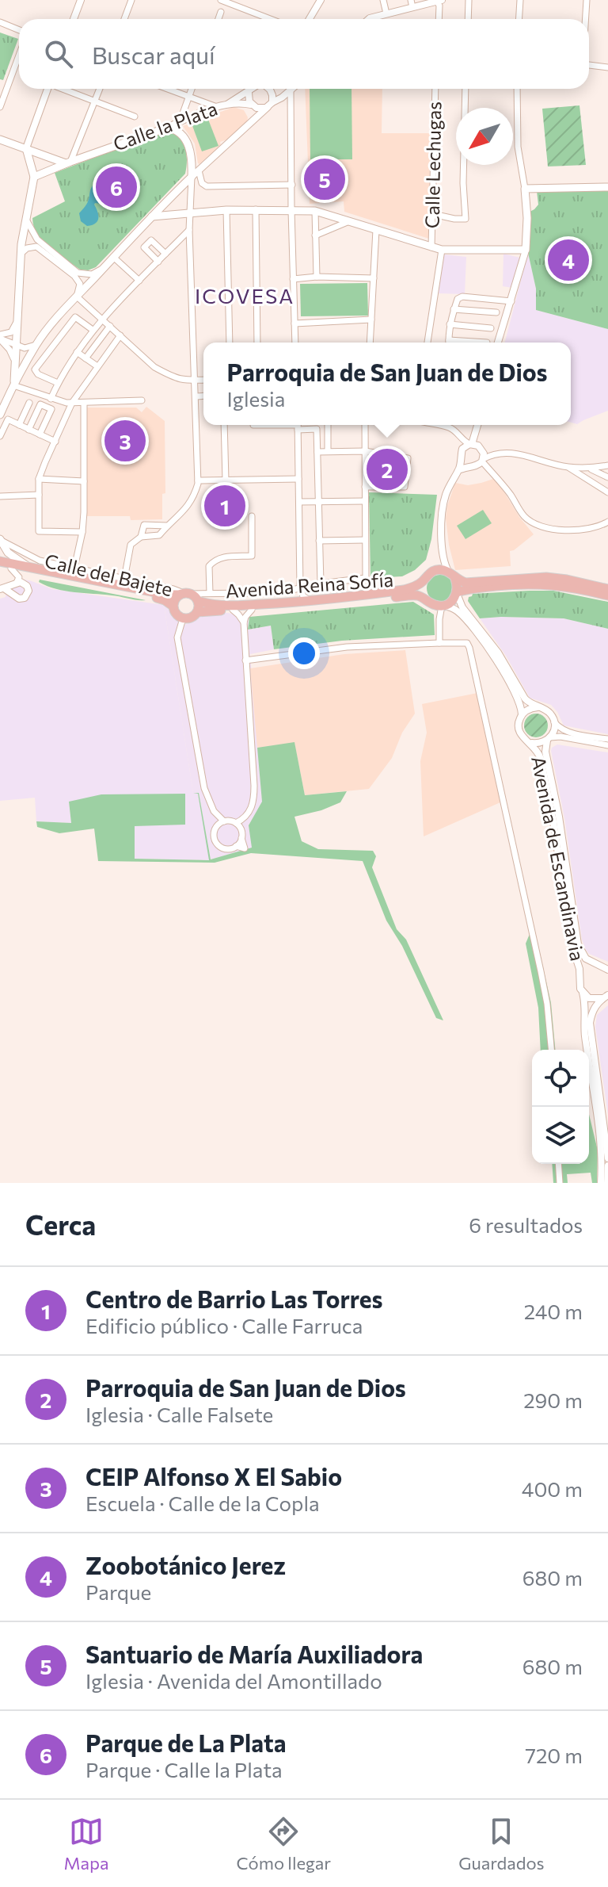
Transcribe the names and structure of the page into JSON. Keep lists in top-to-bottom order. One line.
{"streets":{"main road":["Calle la Plata","Avenida Reina Sofía"],"street":["Calle Lechugas","Calle del Bajete","Avenida de Escandinavia"]},"crossings":[["Calle del Bajete","Avenida Reina Sofía"]],"districts":["ICOVESA"],"north":"bottom left","page":{"search":"Buscar aquí","pins":["5","6","4","3","2","1"],"popup":["Parroquia de San Juan de Dios","Iglesia"],"heading":["Cerca","6 resultados"],"list":[{"mark":"1","name":"Centro de Barrio Las Torres","note":"Edificio público · Calle Farruca","value":"240 m"},{"mark":"2","name":"Parroquia de San Juan de Dios","note":"Iglesia · Calle Falsete","value":"290 m"},{"mark":"3","name":"CEIP Alfonso X El Sabio","note":"Escuela · Calle de la Copla","value":"400 m"},{"mark":"4","name":"Zoobotánico Jerez","note":"Parque","value":"680 m"},{"mark":"5","name":"Santuario de María Auxiliadora","note":"Iglesia · Avenida del Amontillado","value":"680 m"},{"mark":"6","name":"Parque de La Plata","note":"Parque · Calle la Plata","value":"720 m"}],"nav":["Mapa","Cómo llegar","Guardados"]}}
